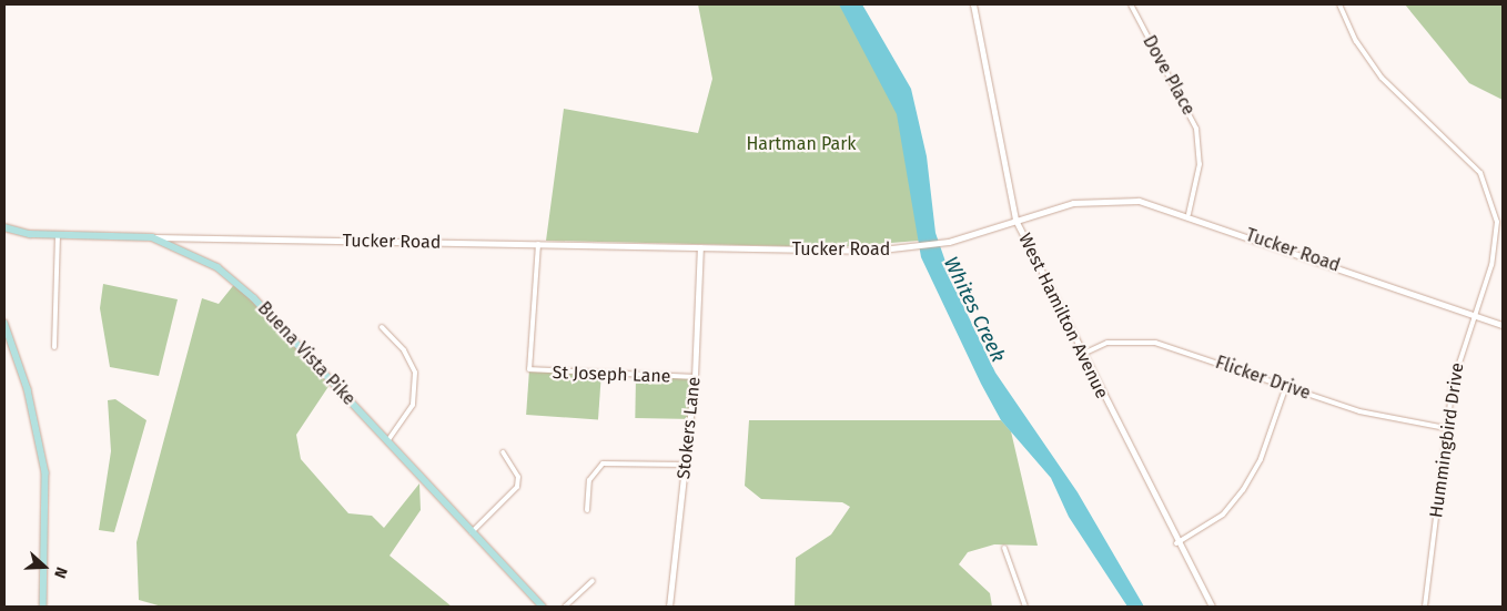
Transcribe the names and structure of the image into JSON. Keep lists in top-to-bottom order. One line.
{"streets":{"main road":["Buena Vista Pike"],"street":["Dove Place","Tucker Road","West Hamilton Avenue","St Joseph Lane","Flicker Drive","Stokers Lane","Hummingbird Drive"]},"crossings":[["Dove Place","Tucker Road"],["Tucker Road","West Hamilton Avenue"],["Tucker Road","Buena Vista Pike"],["Tucker Road","St Joseph Lane"],["Tucker Road","Stokers Lane"],["Tucker Road","Hummingbird Drive"],["West Hamilton Avenue","Flicker Drive"],["St Joseph Lane","Stokers Lane"],["Flicker Drive","Hummingbird Drive"]],"water":["Whites Creek"],"parks":["Hartman Park"],"north":"right"}
